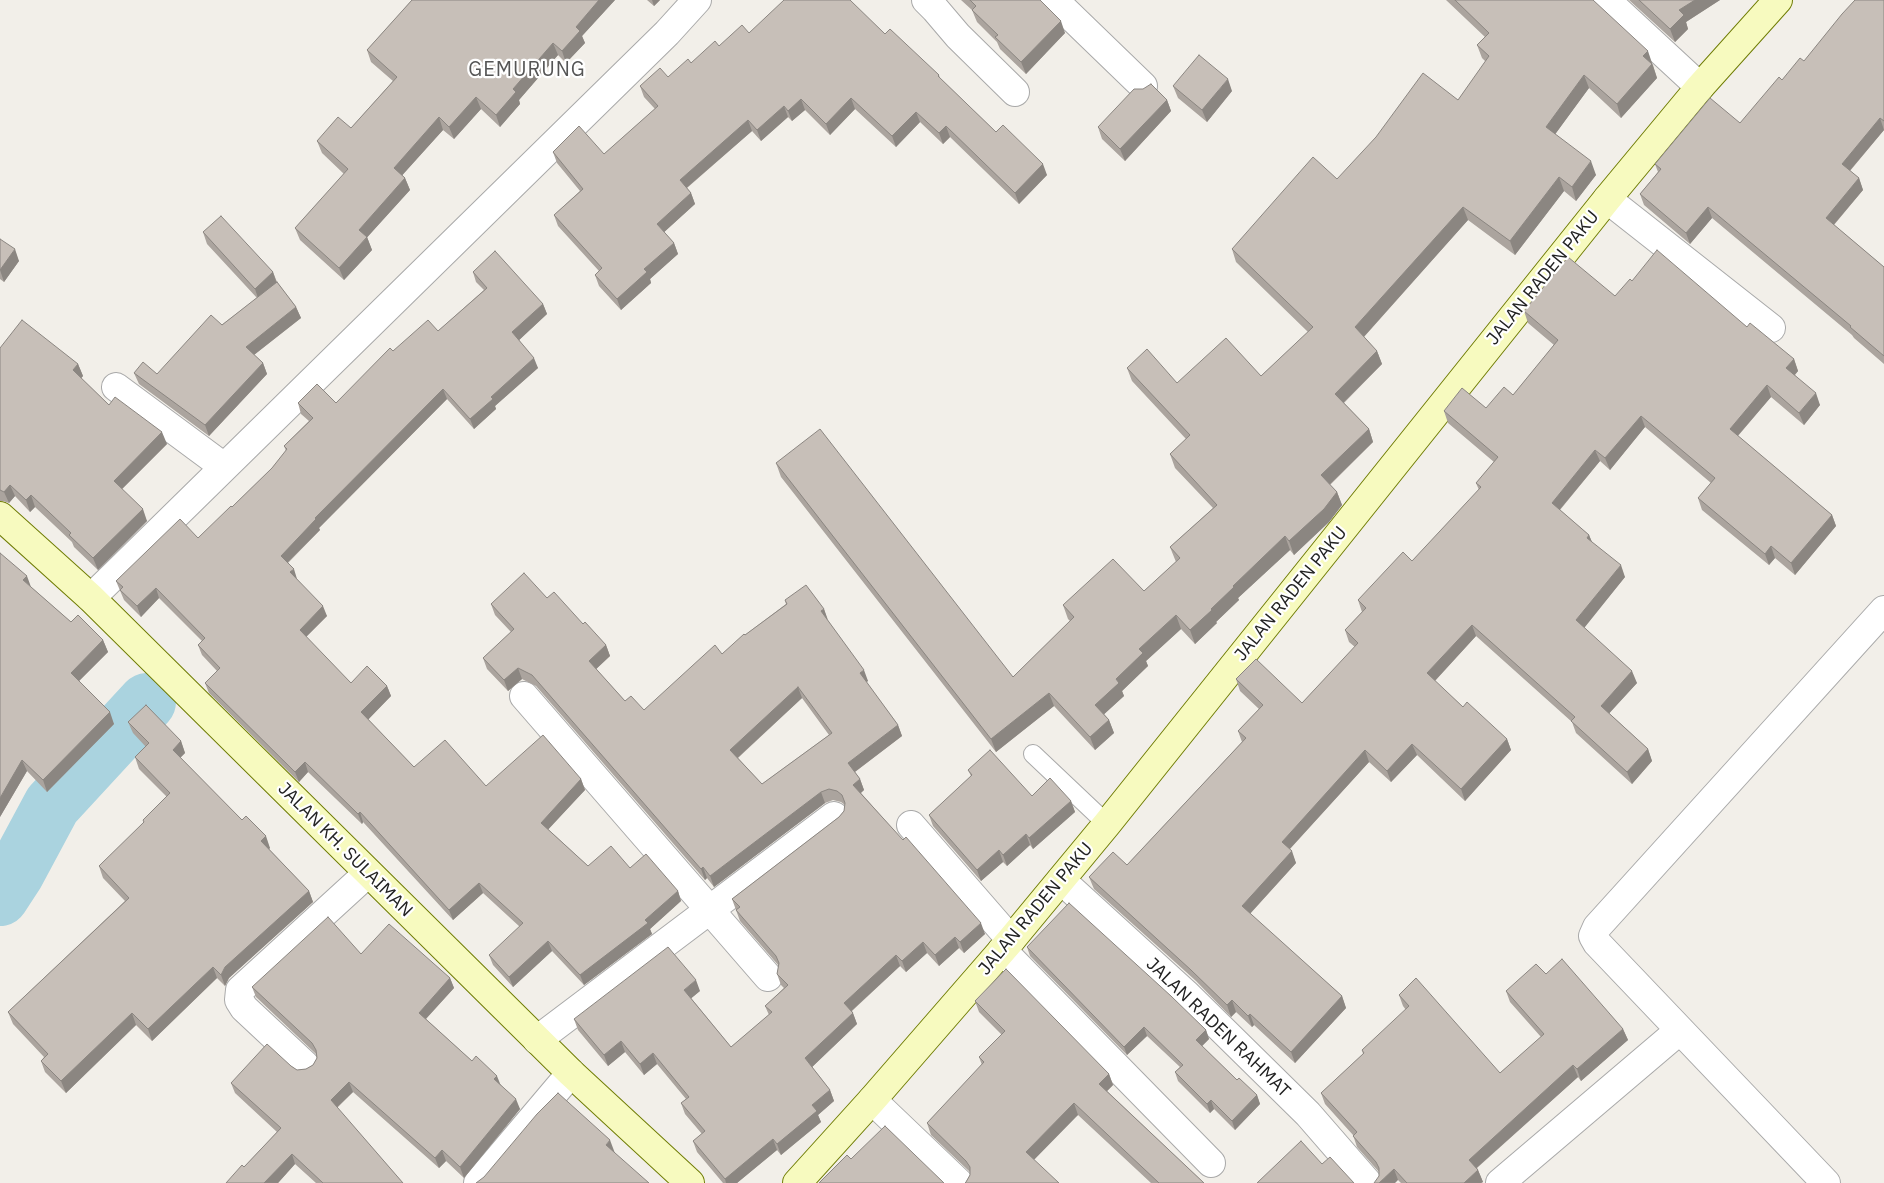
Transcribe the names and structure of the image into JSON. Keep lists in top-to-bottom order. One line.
{"streets":{"street":["JALAN RADEN PAKU","JALAN KH. SULAIMAN","JALAN RADEN RAHMAT"]},"crossings":[["JALAN RADEN PAKU","JALAN RADEN RAHMAT"]],"districts":["GEMURUNG"]}
